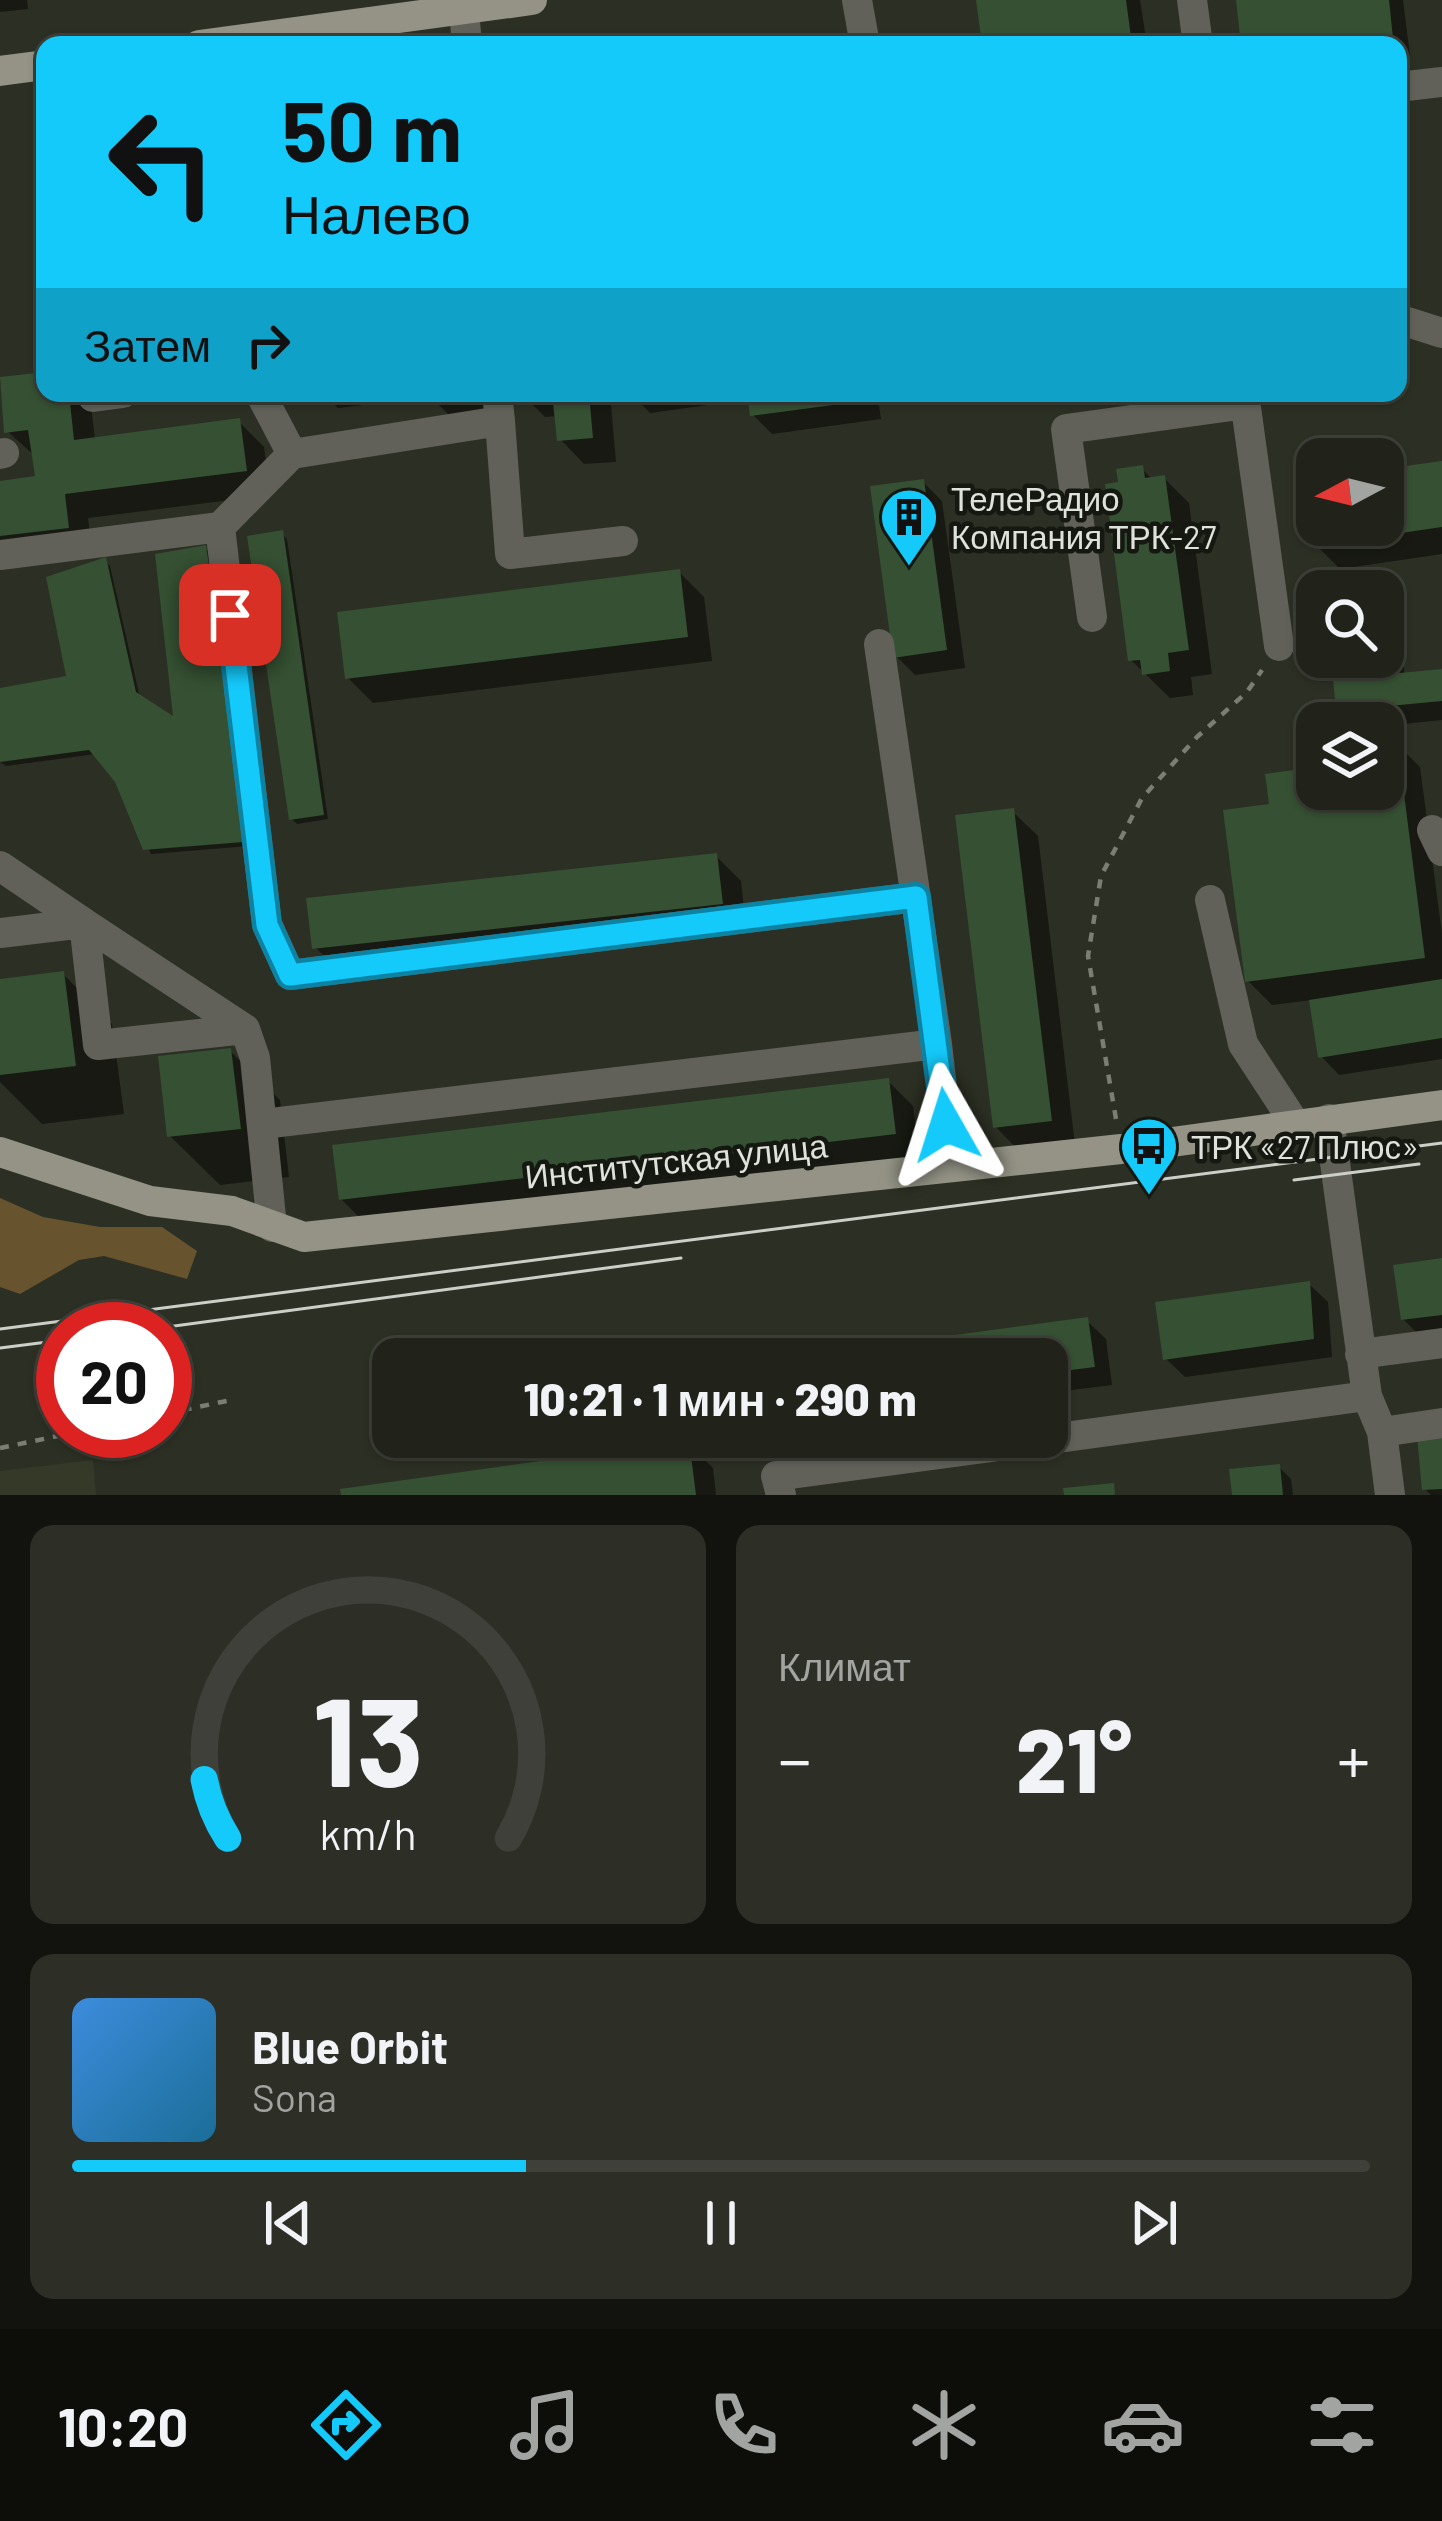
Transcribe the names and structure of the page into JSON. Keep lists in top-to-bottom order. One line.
{"streets":{"main road":["Институтская улица"]},"places":{"building":["ТелеРадио Компания ТРК-27"],"bus stop":["ТРК «27 Плюс»"]},"north":"left","page":{"turn":["50 m","Налево"],"then":"Затем","limit":"20","trip":"10:21 · 1 мин · 290 m","tile":"Климат","heat":["−","21°","+"],"song":["Blue Orbit","Sona"],"tabs":"10:20","gauge":["13","km/h"]}}
